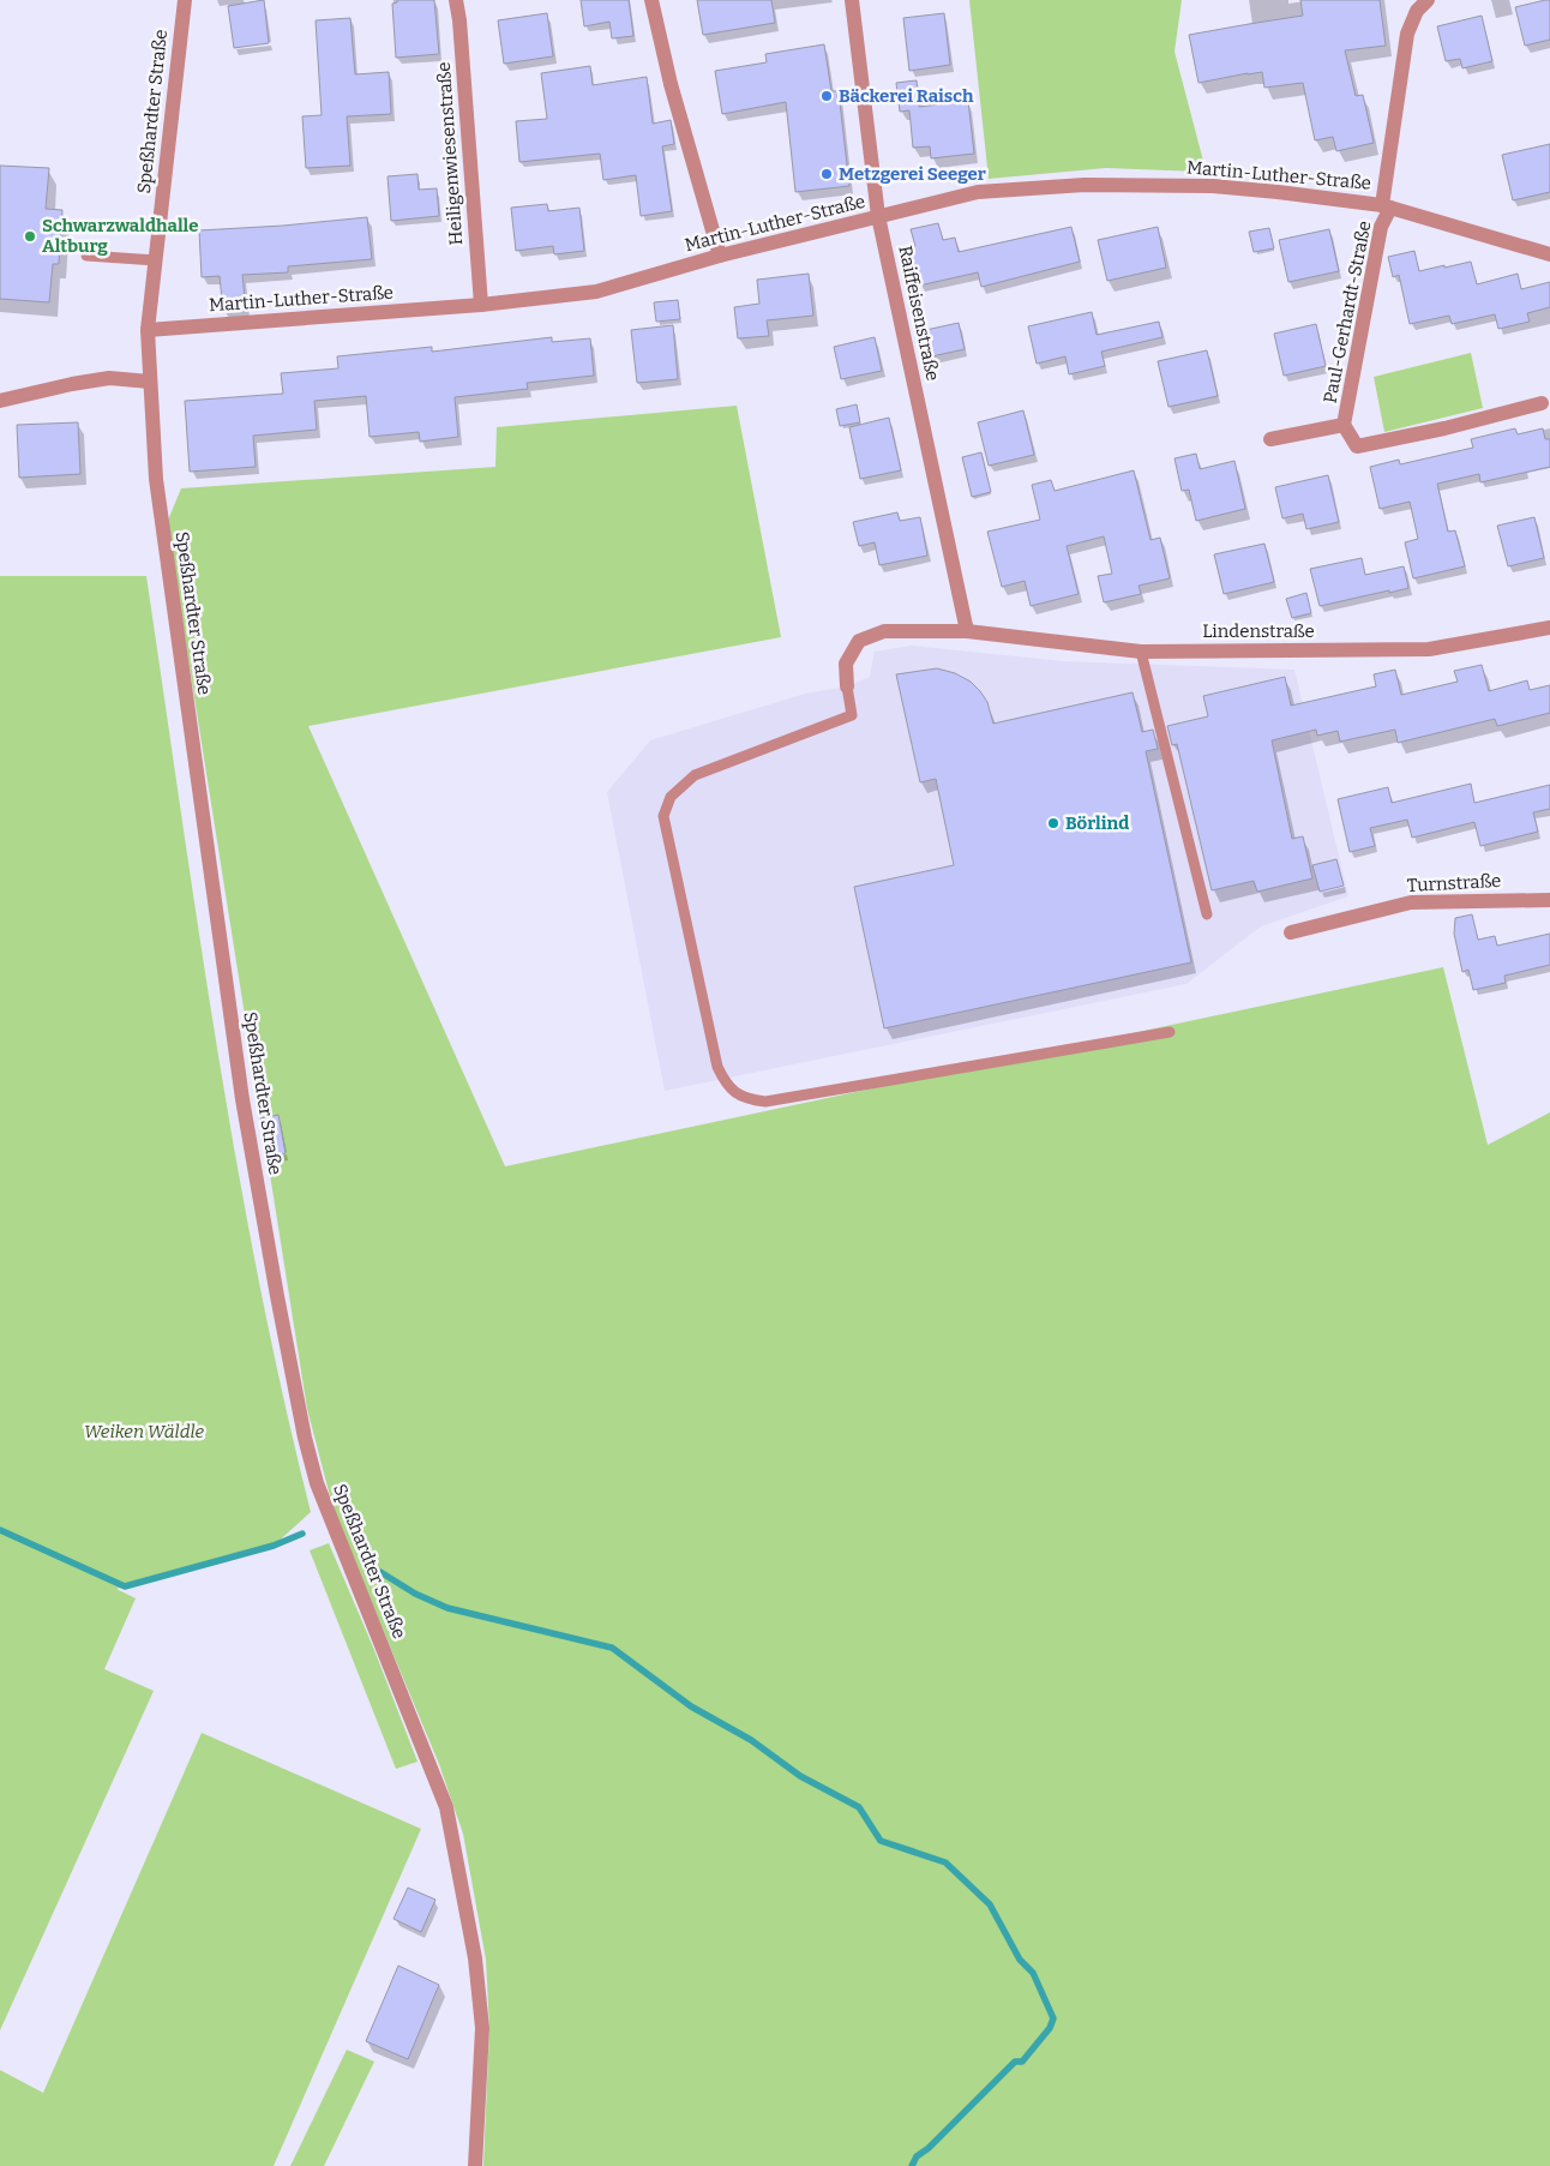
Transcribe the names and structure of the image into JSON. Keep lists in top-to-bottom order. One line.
{"streets":{"street":["Speßhardter Straße","Heiligenwiesenstraße","Martin-Luther-Straße","Paul-Gerhardt-Straße","Raiffeisenstraße","Lindenstraße","Turnstraße"]},"crossings":[["Speßhardter Straße","Martin-Luther-Straße"],["Heiligenwiesenstraße","Martin-Luther-Straße"],["Martin-Luther-Straße","Paul-Gerhardt-Straße"],["Martin-Luther-Straße","Raiffeisenstraße"],["Raiffeisenstraße","Lindenstraße"]],"parks":["Weiken Wäldle"],"places":["Bäckerei Raisch","Metzgerei Seeger","Schwarzwaldhalle Altburg","Börlind"]}
